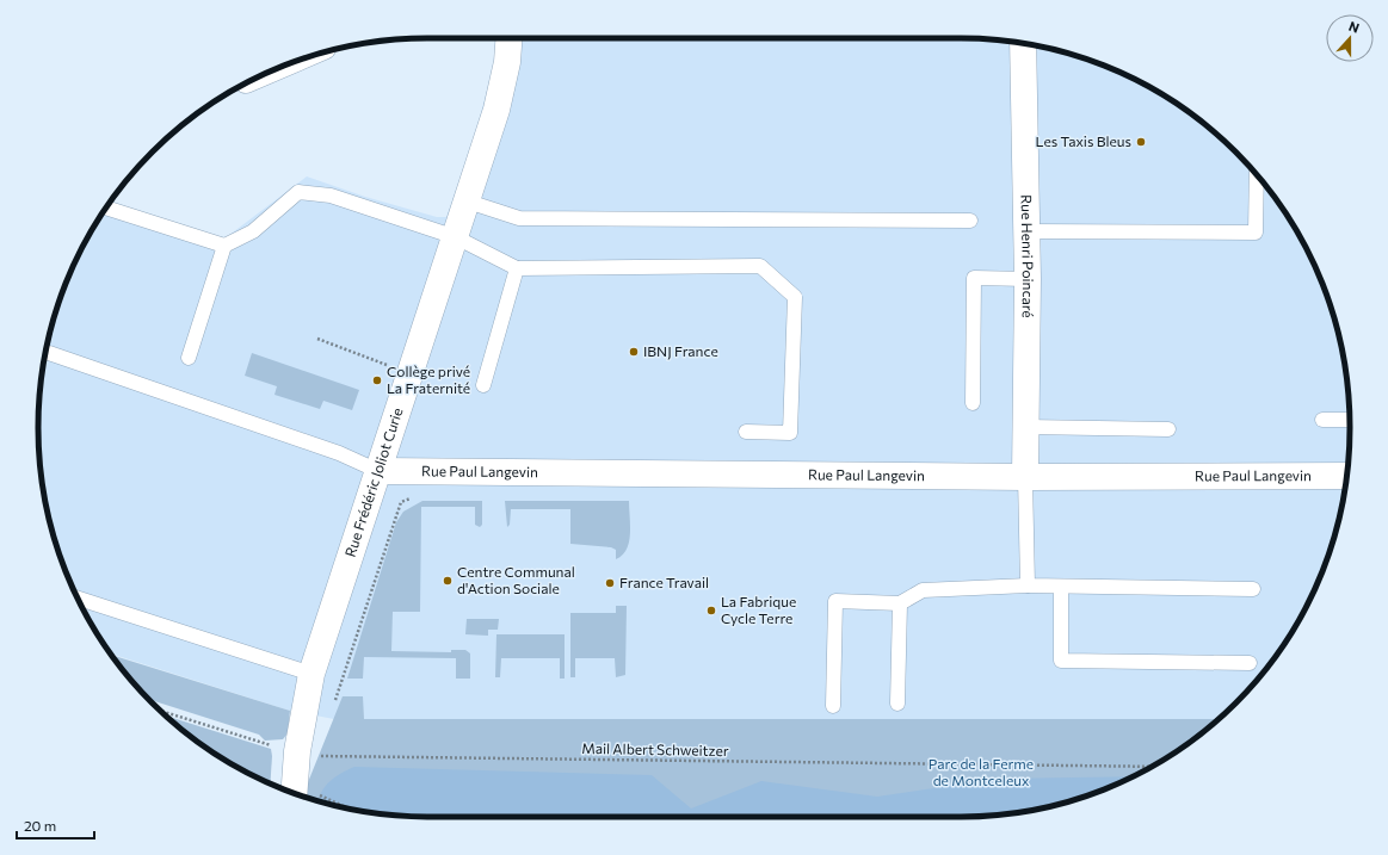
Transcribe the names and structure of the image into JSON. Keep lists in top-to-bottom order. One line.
{"streets":{"street":["Rue Henri Poincaré","Rue Paul Langevin","Rue Frédéric Joliot Curie"],"path":["Mail Albert Schweitzer"]},"crossings":[["Rue Henri Poincaré","Rue Paul Langevin"],["Rue Paul Langevin","Rue Frédéric Joliot Curie"],["Rue Frédéric Joliot Curie","Mail Albert Schweitzer"]],"parks":["Parc de la Ferme de Montceleux"],"places":["Les Taxis Bleus","IBNJ France","Collège privé La Fraternité","Centre Communal d'Action Sociale","France Travail","La Fabrique Cycle Terre"],"scale_bar":"20 m","north":"top"}
